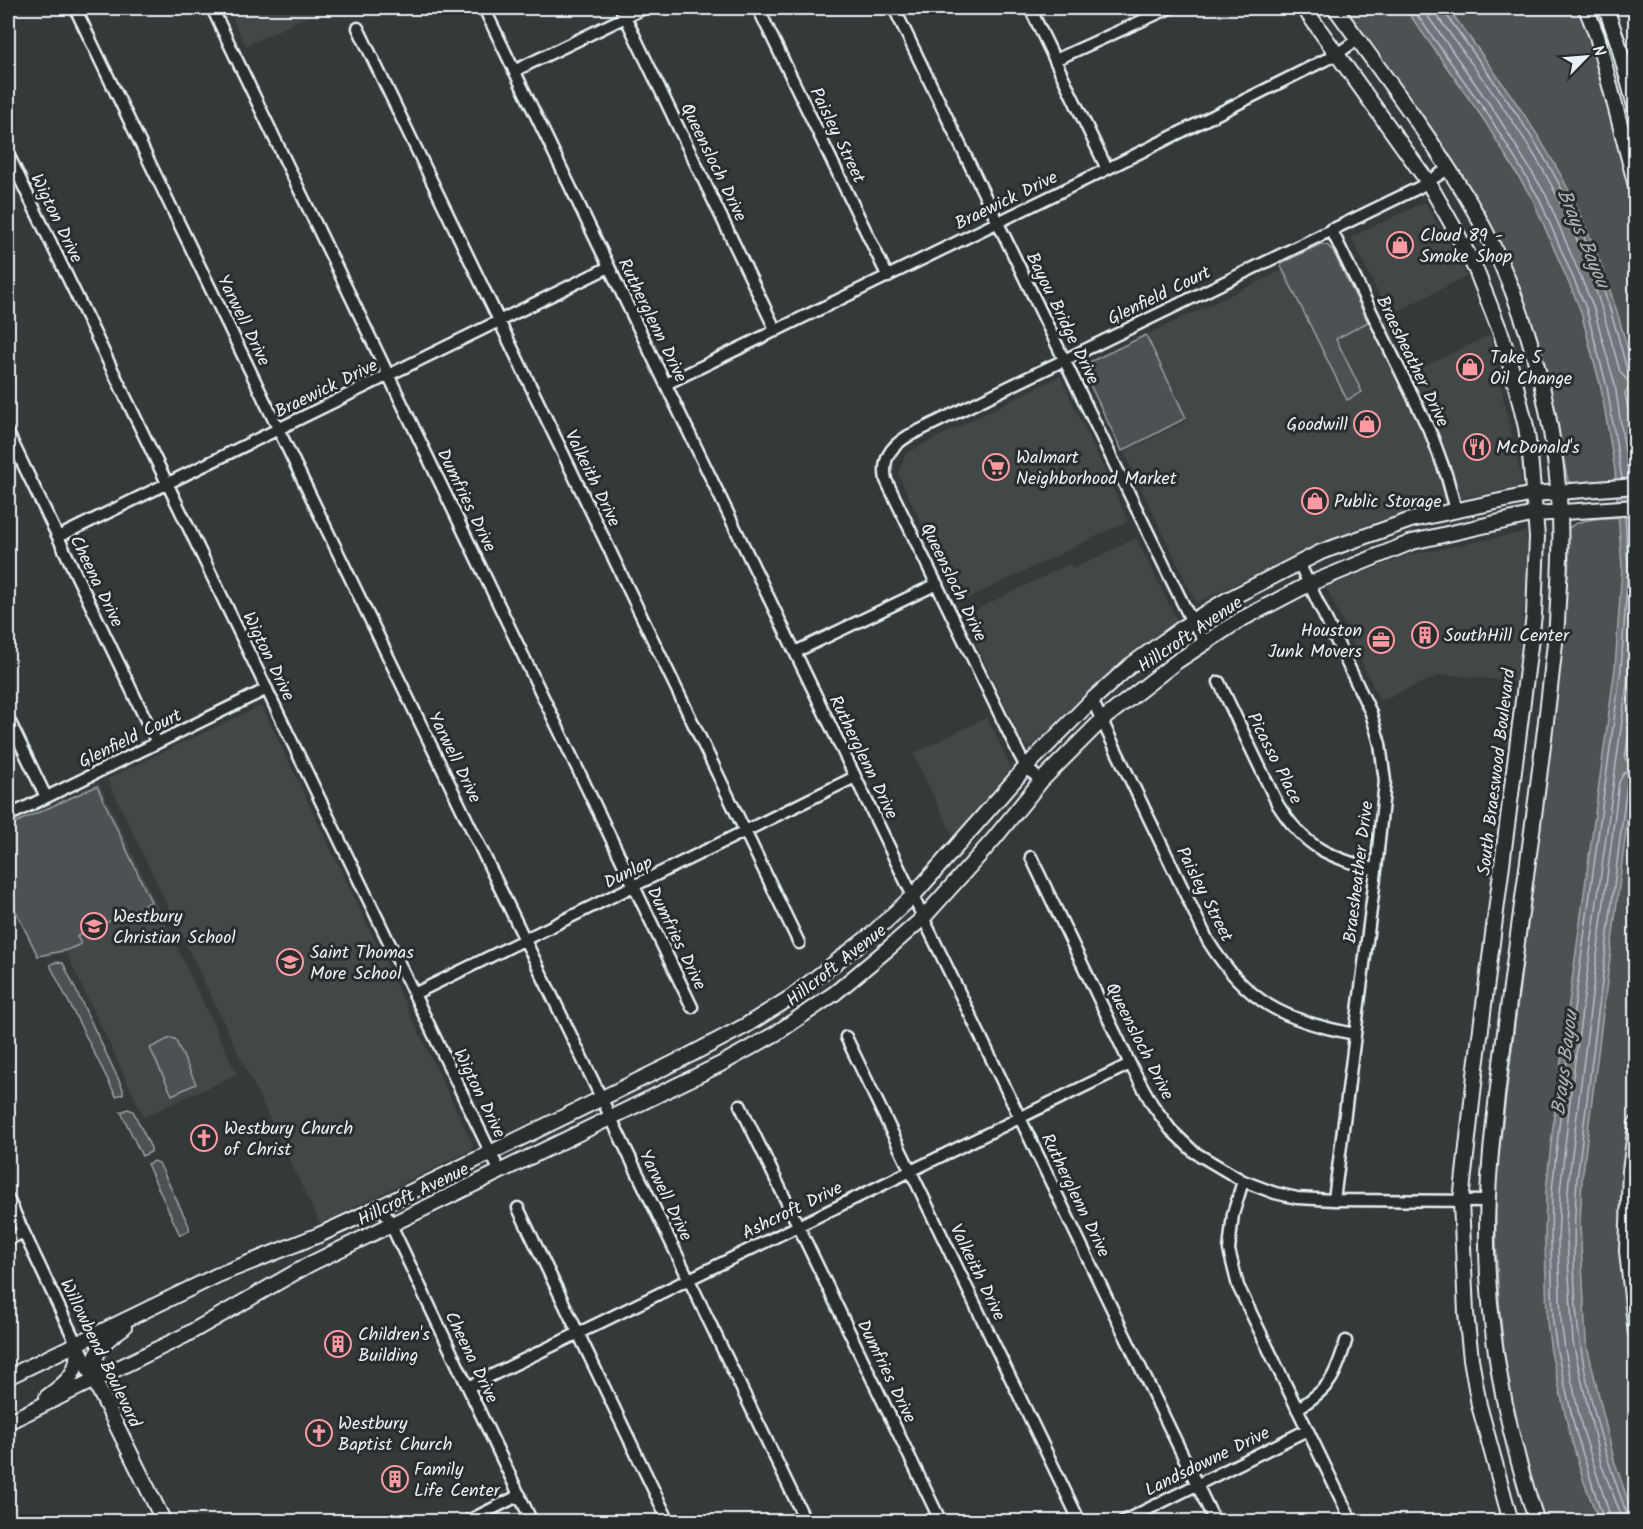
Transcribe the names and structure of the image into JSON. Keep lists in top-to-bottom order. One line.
{"streets":{"main road":["Hillcroft Avenue","South Braeswood Boulevard","Willowbend Boulevard"],"street":["Paisley Street","Queensloch Drive","Braewick Drive","Wigton Drive","Glenfield Court","Bayou Bridge Drive","Yarwell Drive","Rutherglenn Drive","Braesheather Drive","Valkeith Drive","Dumfries Drive","Cheena Drive","Picasso Place","Dunlap","Ashcroft Drive","Landsdowne Drive"]},"crossings":[["Paisley Street","Braewick Drive"],["Paisley Street","Braesheather Drive"],["Paisley Street","Hillcroft Avenue"],["Queensloch Drive","Braewick Drive"],["Queensloch Drive","Glenfield Court"],["Queensloch Drive","Braesheather Drive"],["Queensloch Drive","Hillcroft Avenue"],["Queensloch Drive","South Braeswood Boulevard"],["Queensloch Drive","Ashcroft Drive"],["Braewick Drive","Wigton Drive"],["Braewick Drive","Bayou Bridge Drive"],["Braewick Drive","Yarwell Drive"],["Braewick Drive","Rutherglenn Drive"],["Braewick Drive","Valkeith Drive"],["Braewick Drive","Dumfries Drive"],["Braewick Drive","Cheena Drive"],["Braewick Drive","South Braeswood Boulevard"],["Wigton Drive","Glenfield Court"],["Wigton Drive","Hillcroft Avenue"],["Wigton Drive","Dunlap"],["Glenfield Court","Bayou Bridge Drive"],["Glenfield Court","Braesheather Drive"],["Glenfield Court","Cheena Drive"],["Glenfield Court","South Braeswood Boulevard"],["Bayou Bridge Drive","Hillcroft Avenue"],["Yarwell Drive","Hillcroft Avenue"],["Yarwell Drive","Dunlap"],["Yarwell Drive","Ashcroft Drive"],["Rutherglenn Drive","Hillcroft Avenue"],["Rutherglenn Drive","Dunlap"],["Rutherglenn Drive","Ashcroft Drive"],["Rutherglenn Drive","Landsdowne Drive"],["Braesheather Drive","Hillcroft Avenue"],["Braesheather Drive","Picasso Place"],["Valkeith Drive","Dunlap"],["Valkeith Drive","Ashcroft Drive"],["Dumfries Drive","Dunlap"],["Dumfries Drive","Ashcroft Drive"],["Cheena Drive","Hillcroft Avenue"],["Cheena Drive","Ashcroft Drive"],["Hillcroft Avenue","South Braeswood Boulevard"],["Hillcroft Avenue","Willowbend Boulevard"]],"water":["Brays Bayou"],"places":{"shop":["Cloud 89 - Smoke Shop","Take 5 Oil Change","Goodwill","Public Storage"],"restaurant":["McDonald's"],"supermarket":["Walmart Neighborhood Market"],"building":["SouthHill Center","Children's Building","Family Life Center"],"office":["Houston Junk Movers"],"school or university":["Westbury Christian School","Saint Thomas More School"],"church":["Westbury Church of Christ","Westbury Baptist Church"]},"north":"top right"}
